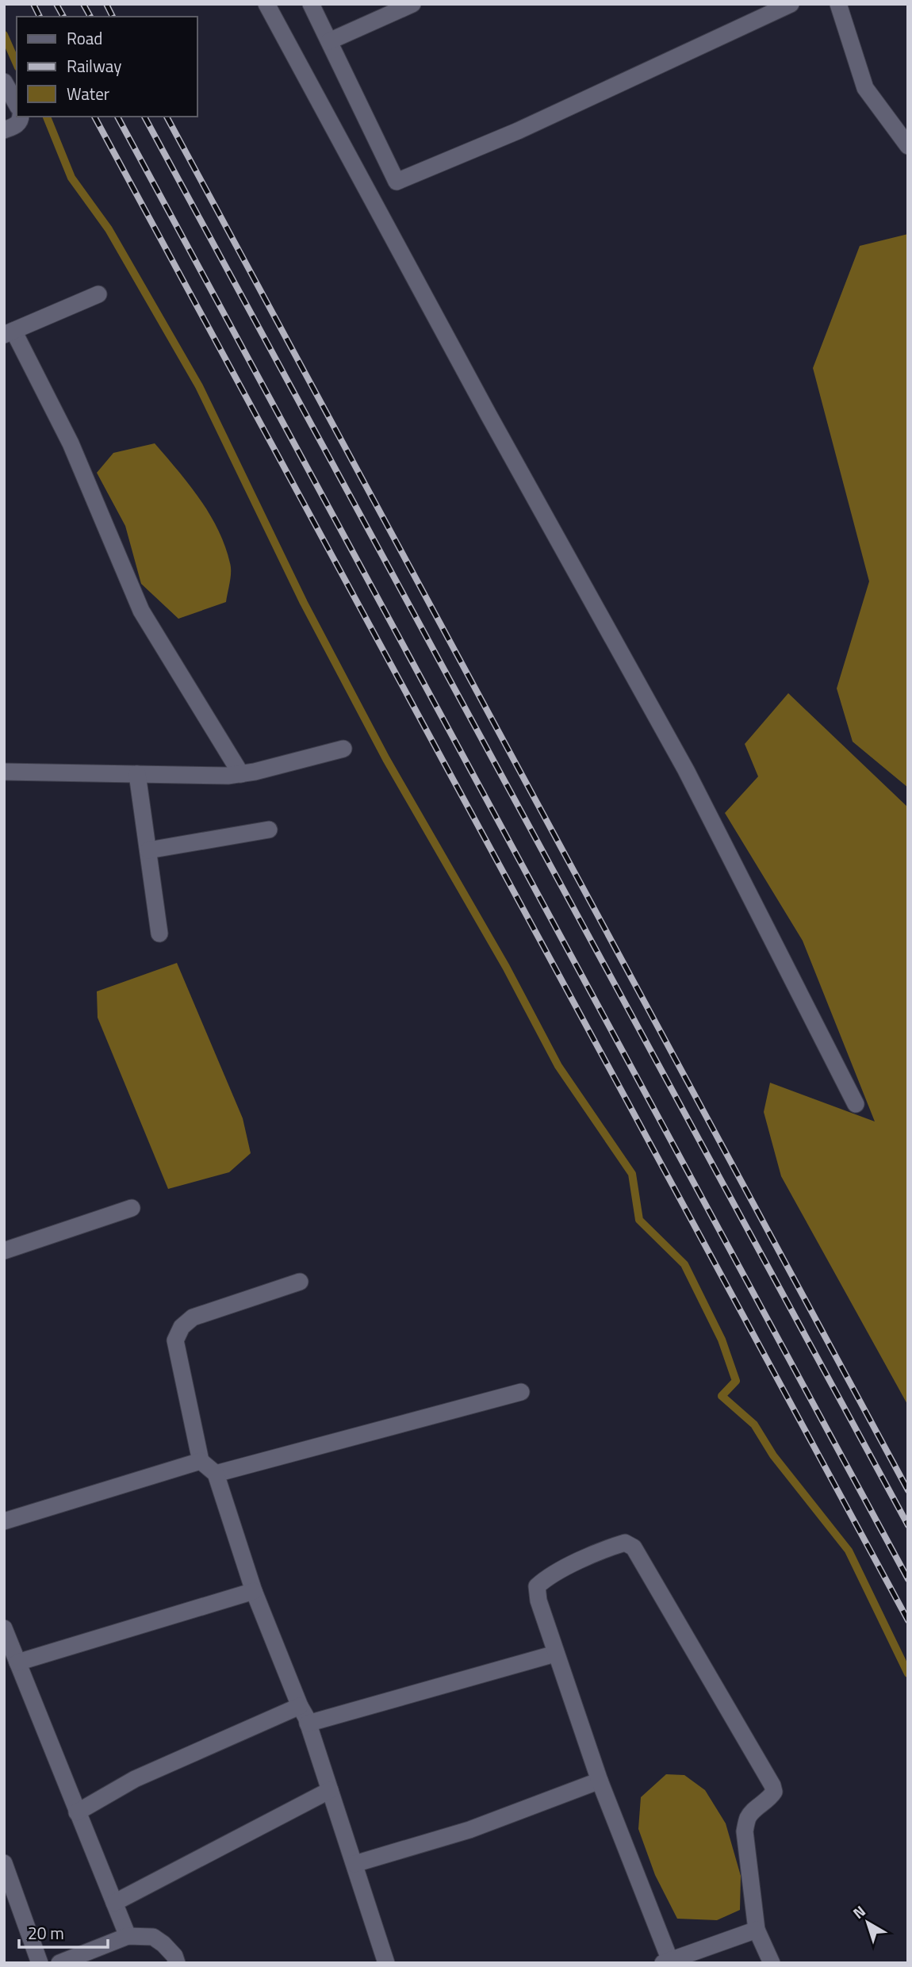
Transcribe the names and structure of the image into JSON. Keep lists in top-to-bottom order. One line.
{"legend":["Road","Railway","Water"],"scale_bar":"20 m","north":"top left"}
